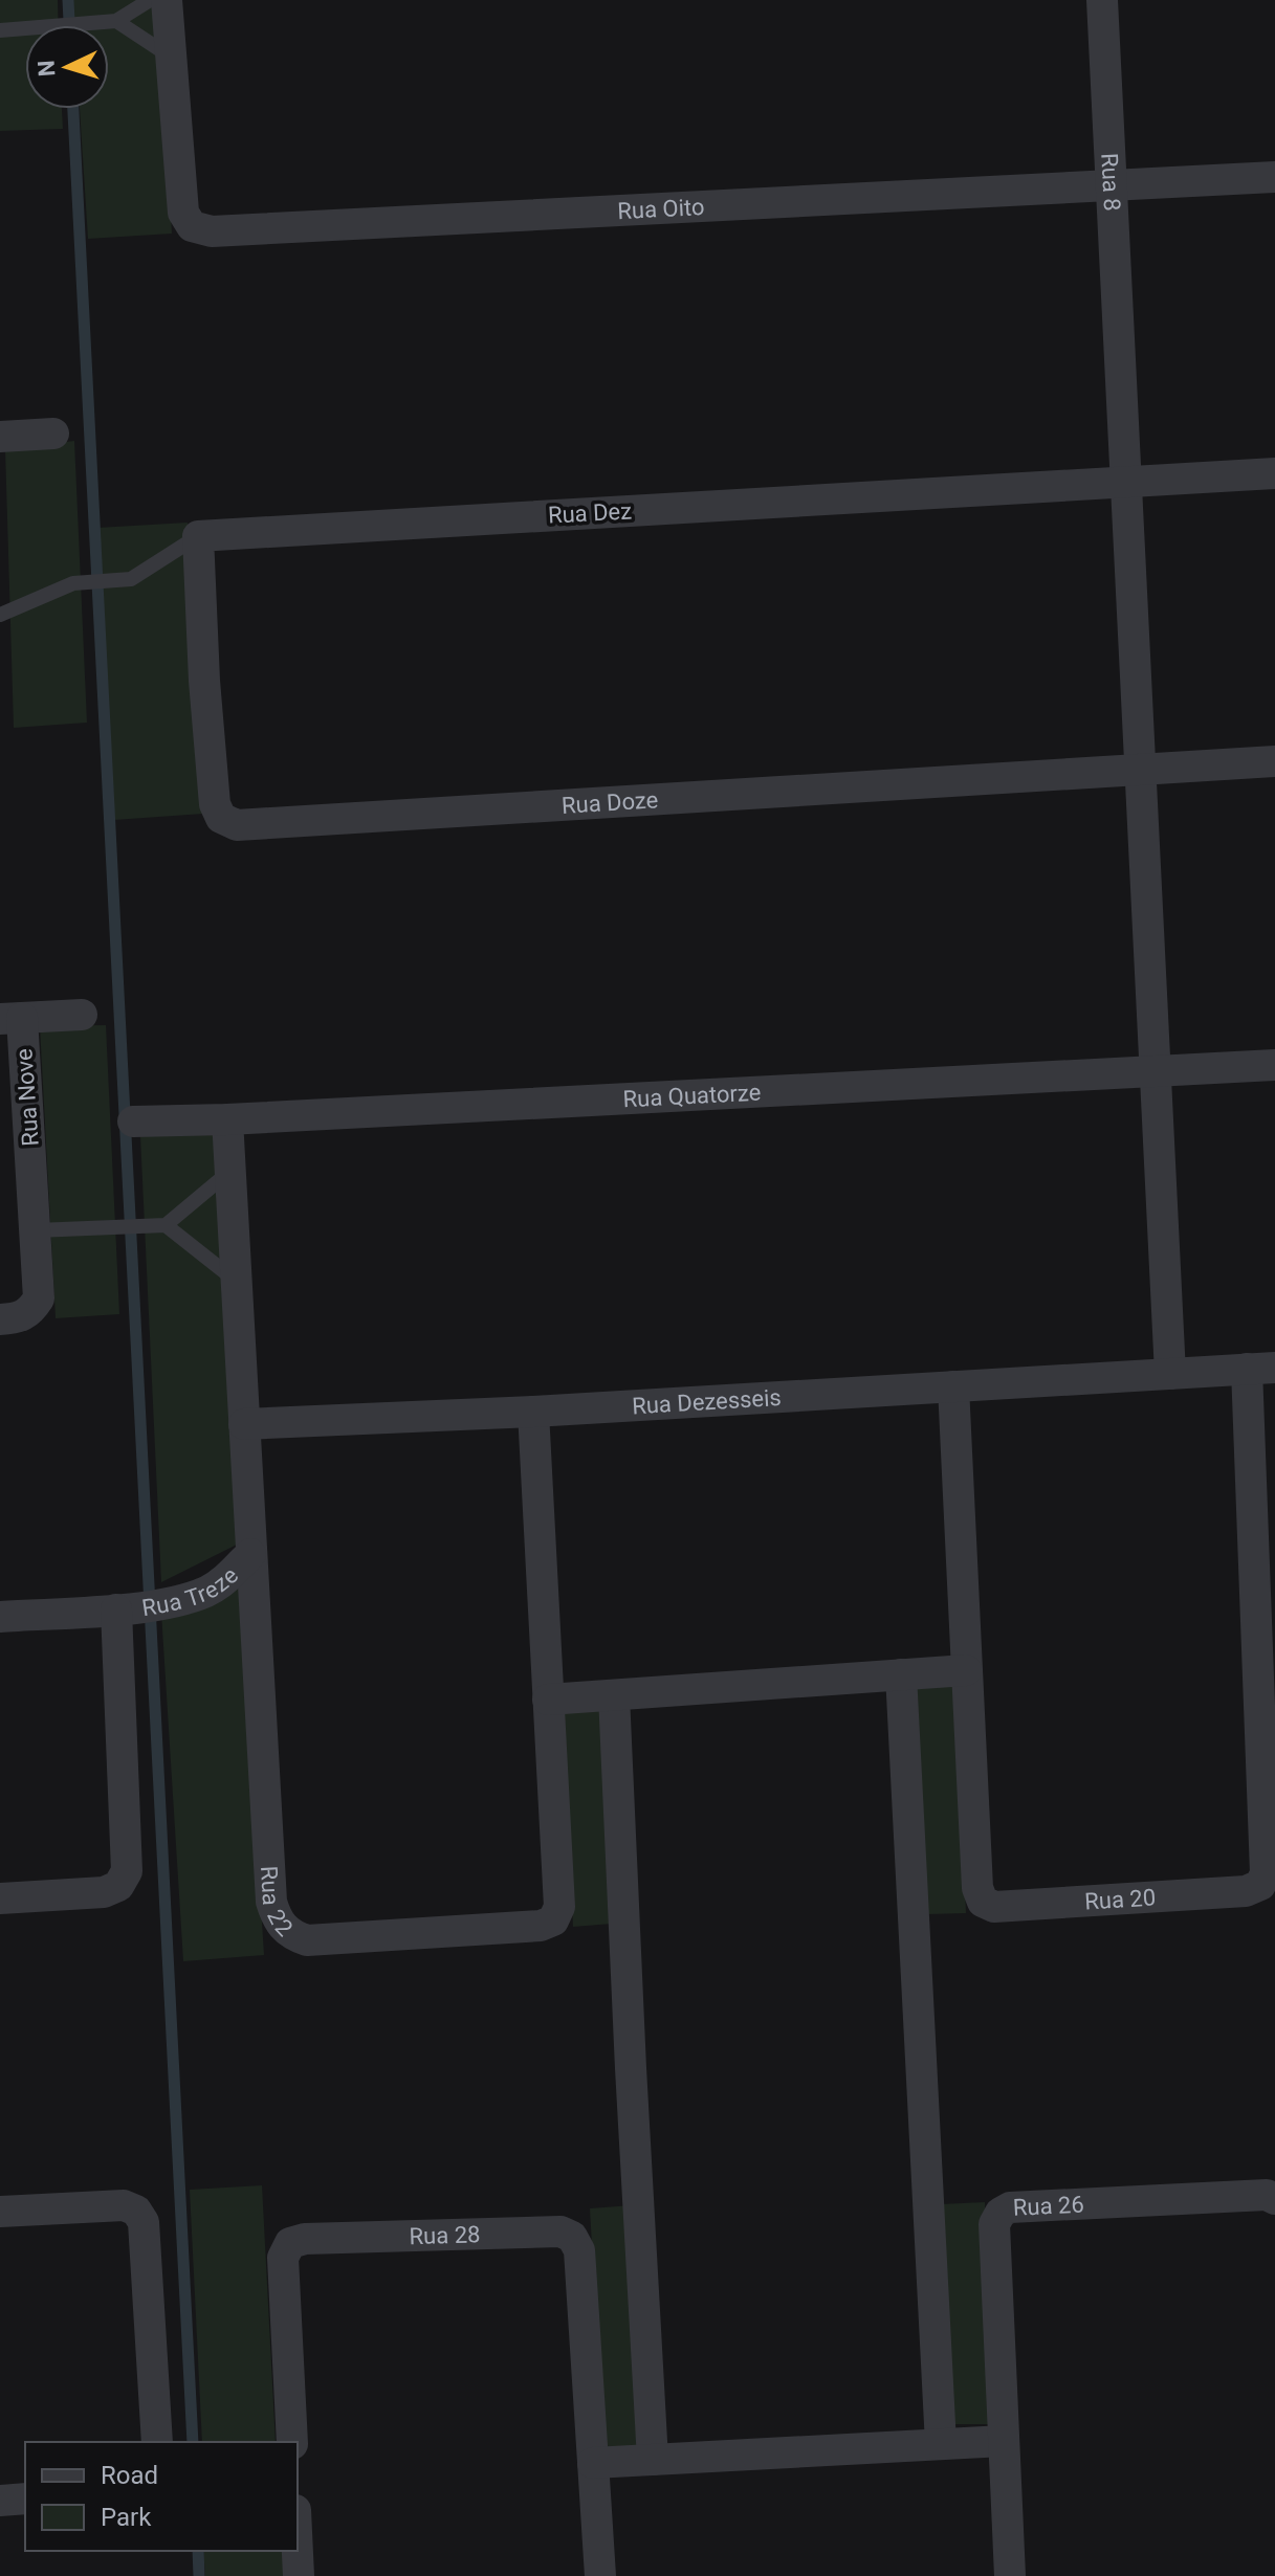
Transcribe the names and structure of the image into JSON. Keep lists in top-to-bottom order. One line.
{"streets":{"street":["Rua 8","Rua Oito","Rua Dez","Rua Doze","Rua Quatorze","Rua Nove","Rua Dezesseis","Rua Treze","Rua 22","Rua 20","Rua 26","Rua 28"]},"crossings":[["Rua 8","Rua Oito"],["Rua 8","Rua Dez"],["Rua Dez","Rua Doze"],["Rua Dezesseis","Rua 22"],["Rua Dezesseis","Rua 20"],["Rua Treze","Rua 22"]],"legend":["Road","Park"],"north":"left"}
